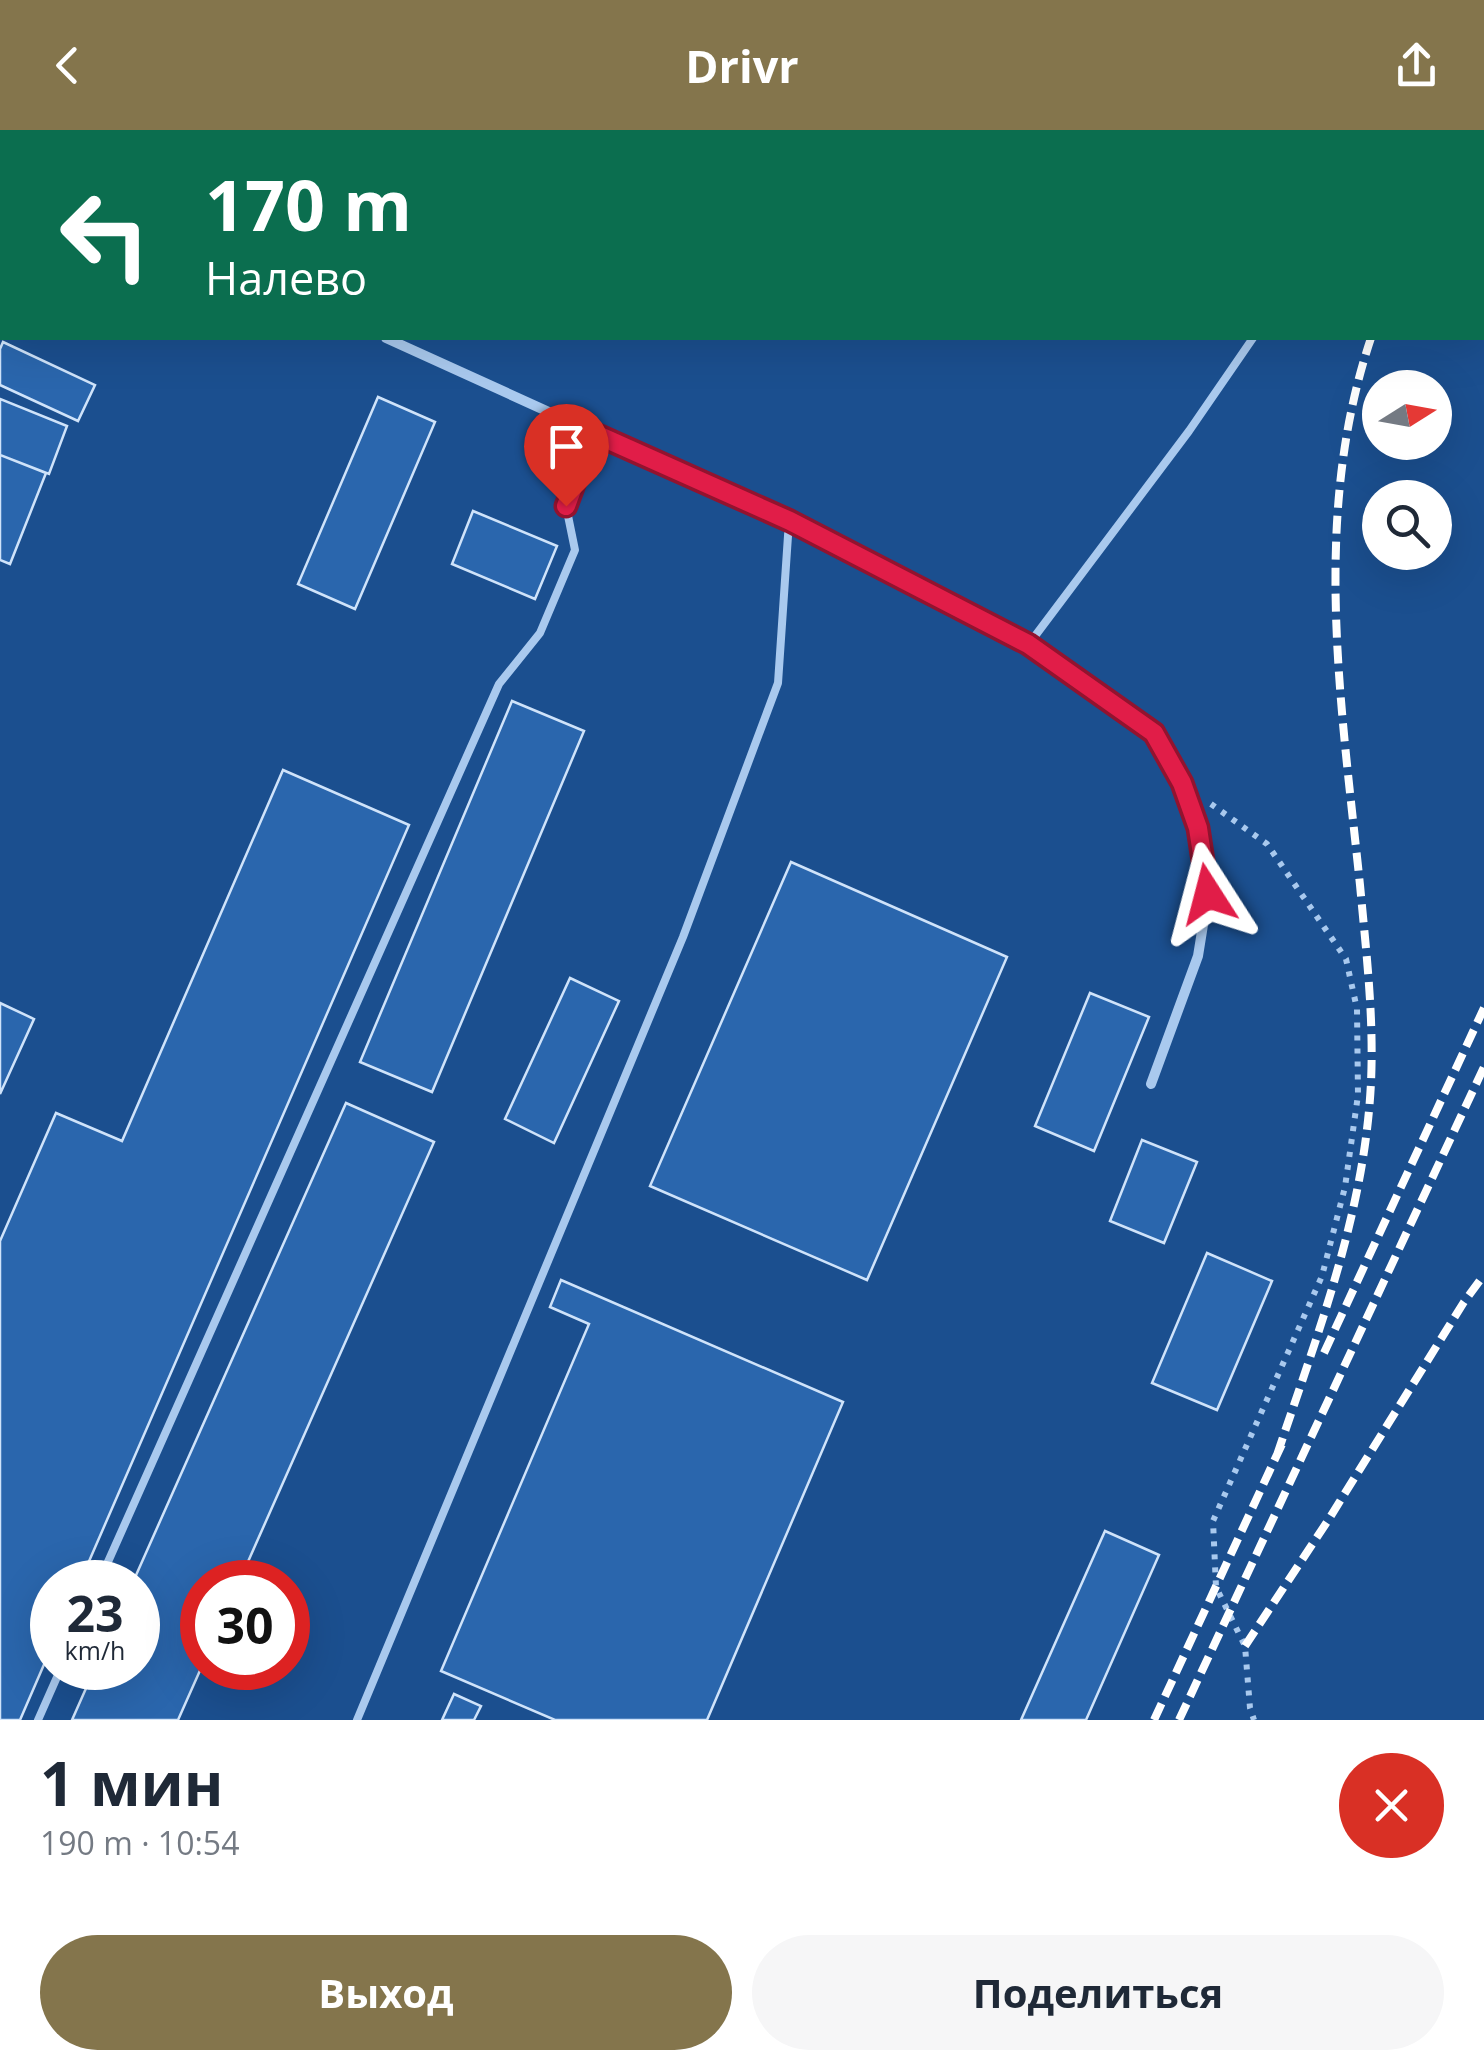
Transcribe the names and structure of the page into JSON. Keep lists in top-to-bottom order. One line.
{"north":"right","page":{"header":"Drivr","turn":["170 m","Налево"],"speed":"23 km/h","limit":"30","heading":["1 мин","190 m · 10:54"],"buttons":["Выход","Поделиться"]}}
